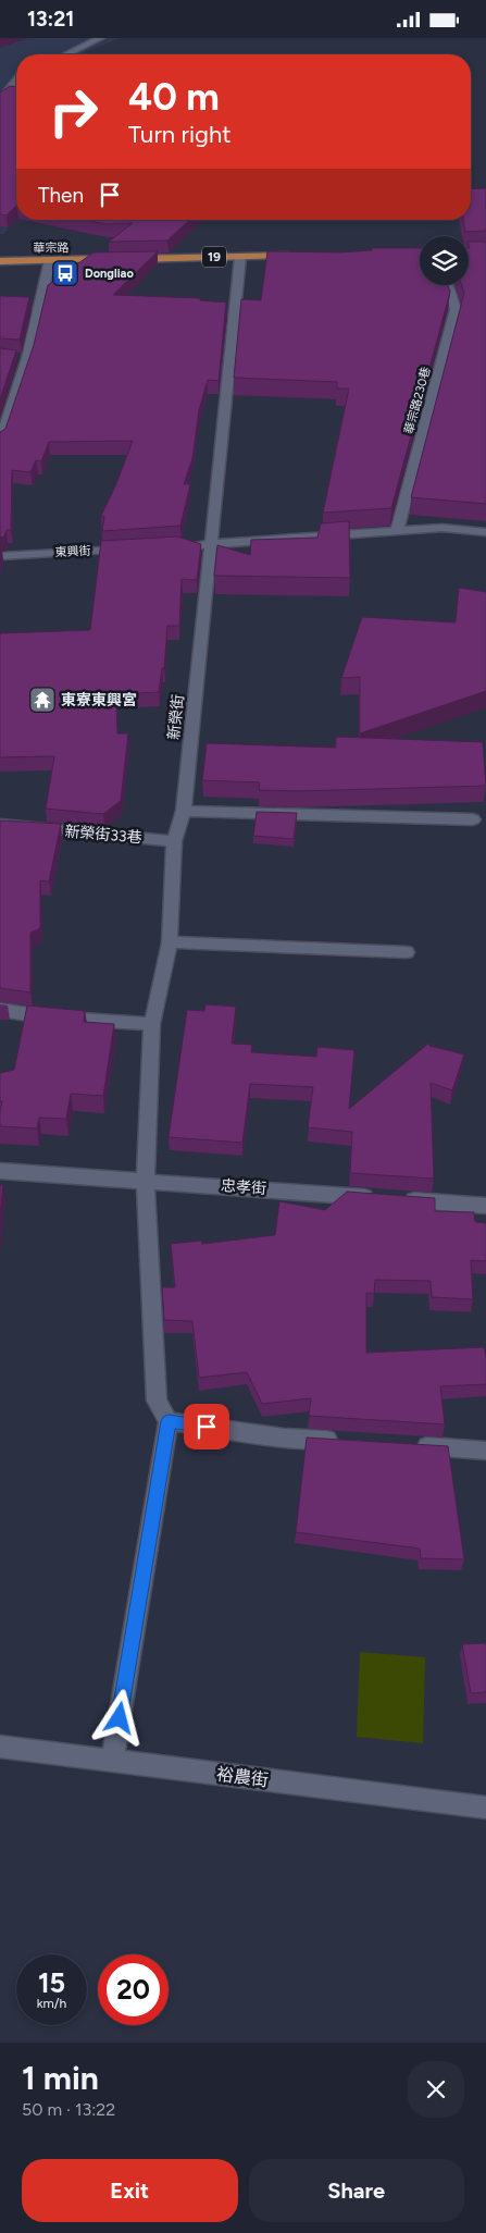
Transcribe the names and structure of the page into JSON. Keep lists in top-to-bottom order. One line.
{"streets":{"main road":["華宗路","19"],"street":["華宗路230巷","東興街","新榮街","新榮街33巷","忠孝街","裕農街"]},"crossings":[["華宗路","新榮街"],["新榮街","新榮街33巷"],["新榮街","忠孝街"]],"places":{"bus stop":["Dongliao"],"temple":["東寮東興宮"]},"page":{"status":"13:21","turn":["40 m","Turn right"],"then":"Then","speed":"15 km/h","limit":"20","heading":["1 min","50 m · 13:22"],"buttons":["Exit","Share"]}}
